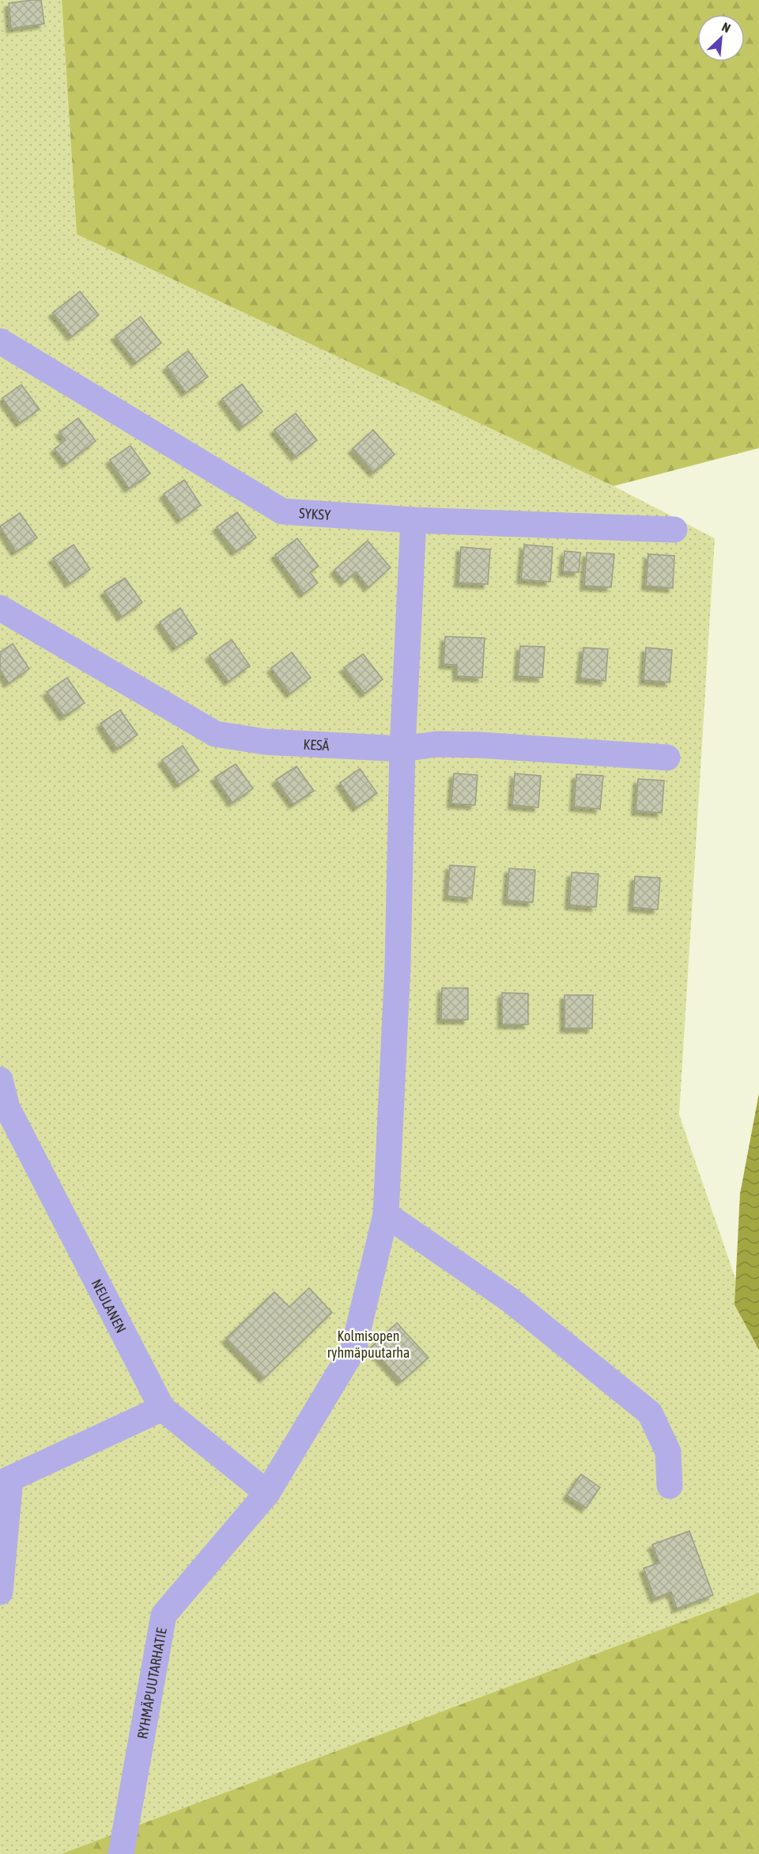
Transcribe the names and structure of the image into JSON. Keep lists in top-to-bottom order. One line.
{"streets":{"street":["SYKSY","KESÄ","NEULANEN","RYHMÄPUUTARHATIE"]},"crossings":[["SYKSY","RYHMÄPUUTARHATIE"],["KESÄ","RYHMÄPUUTARHATIE"],["NEULANEN","RYHMÄPUUTARHATIE"]],"parks":["Kolmisopen ryhmäpuutarha"],"north":"top right"}
